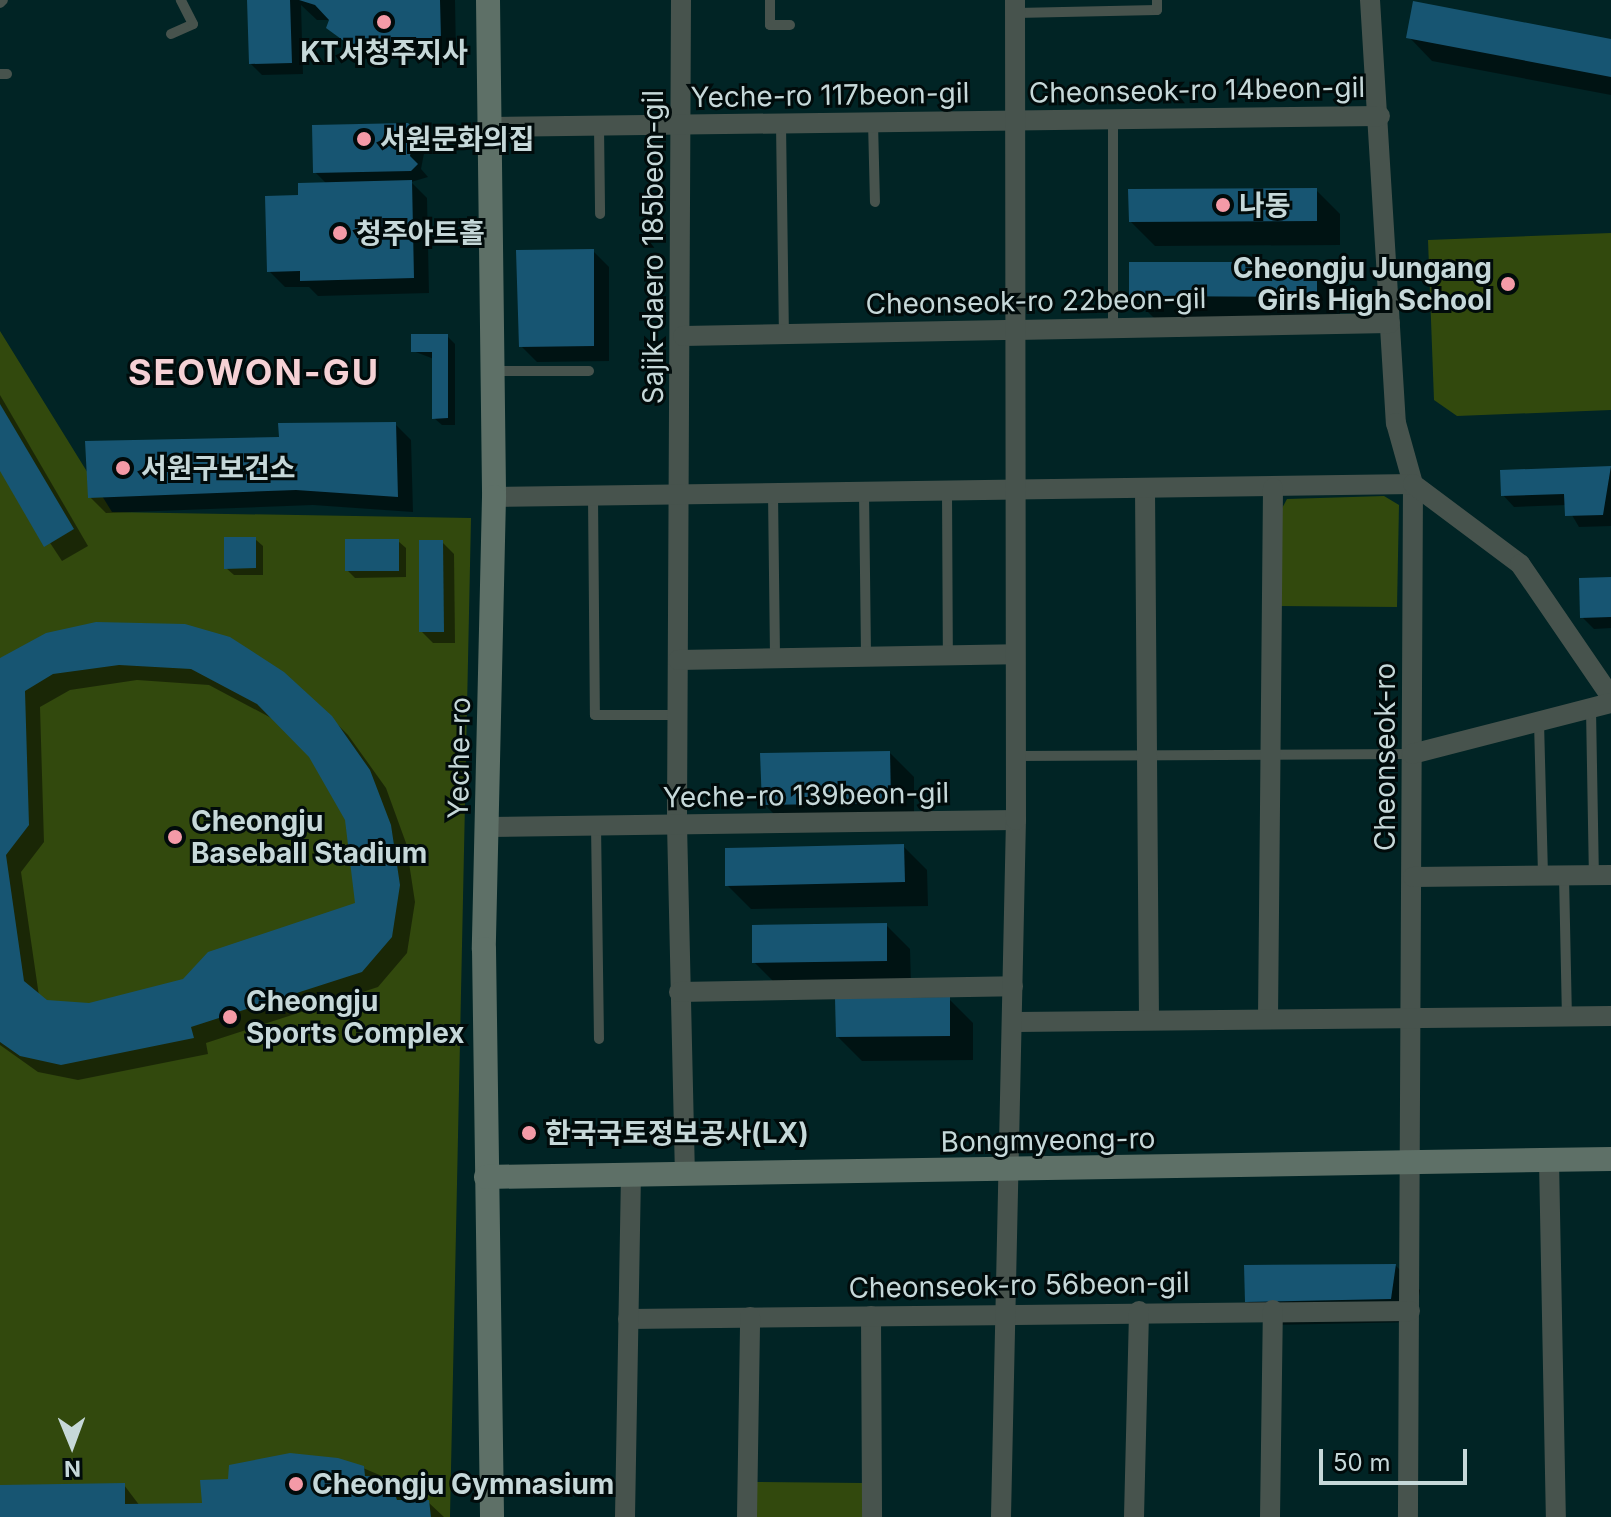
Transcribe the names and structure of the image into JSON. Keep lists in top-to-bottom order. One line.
{"streets":{"street":["Cheonseok-ro 14beon-gil","Yeche-ro 117beon-gil","Sajik-daero 185beon-gil","Cheonseok-ro 22beon-gil","Cheonseok-ro","Yeche-ro","Yeche-ro 139beon-gil","Bongmyeong-ro","Cheonseok-ro 56beon-gil"]},"crossings":[["Cheonseok-ro 14beon-gil","Yeche-ro 117beon-gil"],["Cheonseok-ro 14beon-gil","Cheonseok-ro"],["Yeche-ro 117beon-gil","Sajik-daero 185beon-gil"],["Yeche-ro 117beon-gil","Yeche-ro"],["Sajik-daero 185beon-gil","Cheonseok-ro 22beon-gil"],["Sajik-daero 185beon-gil","Yeche-ro 139beon-gil"],["Sajik-daero 185beon-gil","Bongmyeong-ro"],["Cheonseok-ro 22beon-gil","Cheonseok-ro"],["Cheonseok-ro","Bongmyeong-ro"],["Cheonseok-ro","Cheonseok-ro 56beon-gil"],["Yeche-ro","Yeche-ro 139beon-gil"],["Yeche-ro","Bongmyeong-ro"]],"districts":["SEOWON-GU"],"places":["KT서청주지사","서원문화의집","나동","청주아트홀","Cheongju Jungang Girls High School","서원구보건소","Cheongju Baseball Stadium","Cheongju Sports Complex","한국국토정보공사(LX)","Cheongju Gymnasium"],"scale_bar":"50 m","north":"bottom"}
